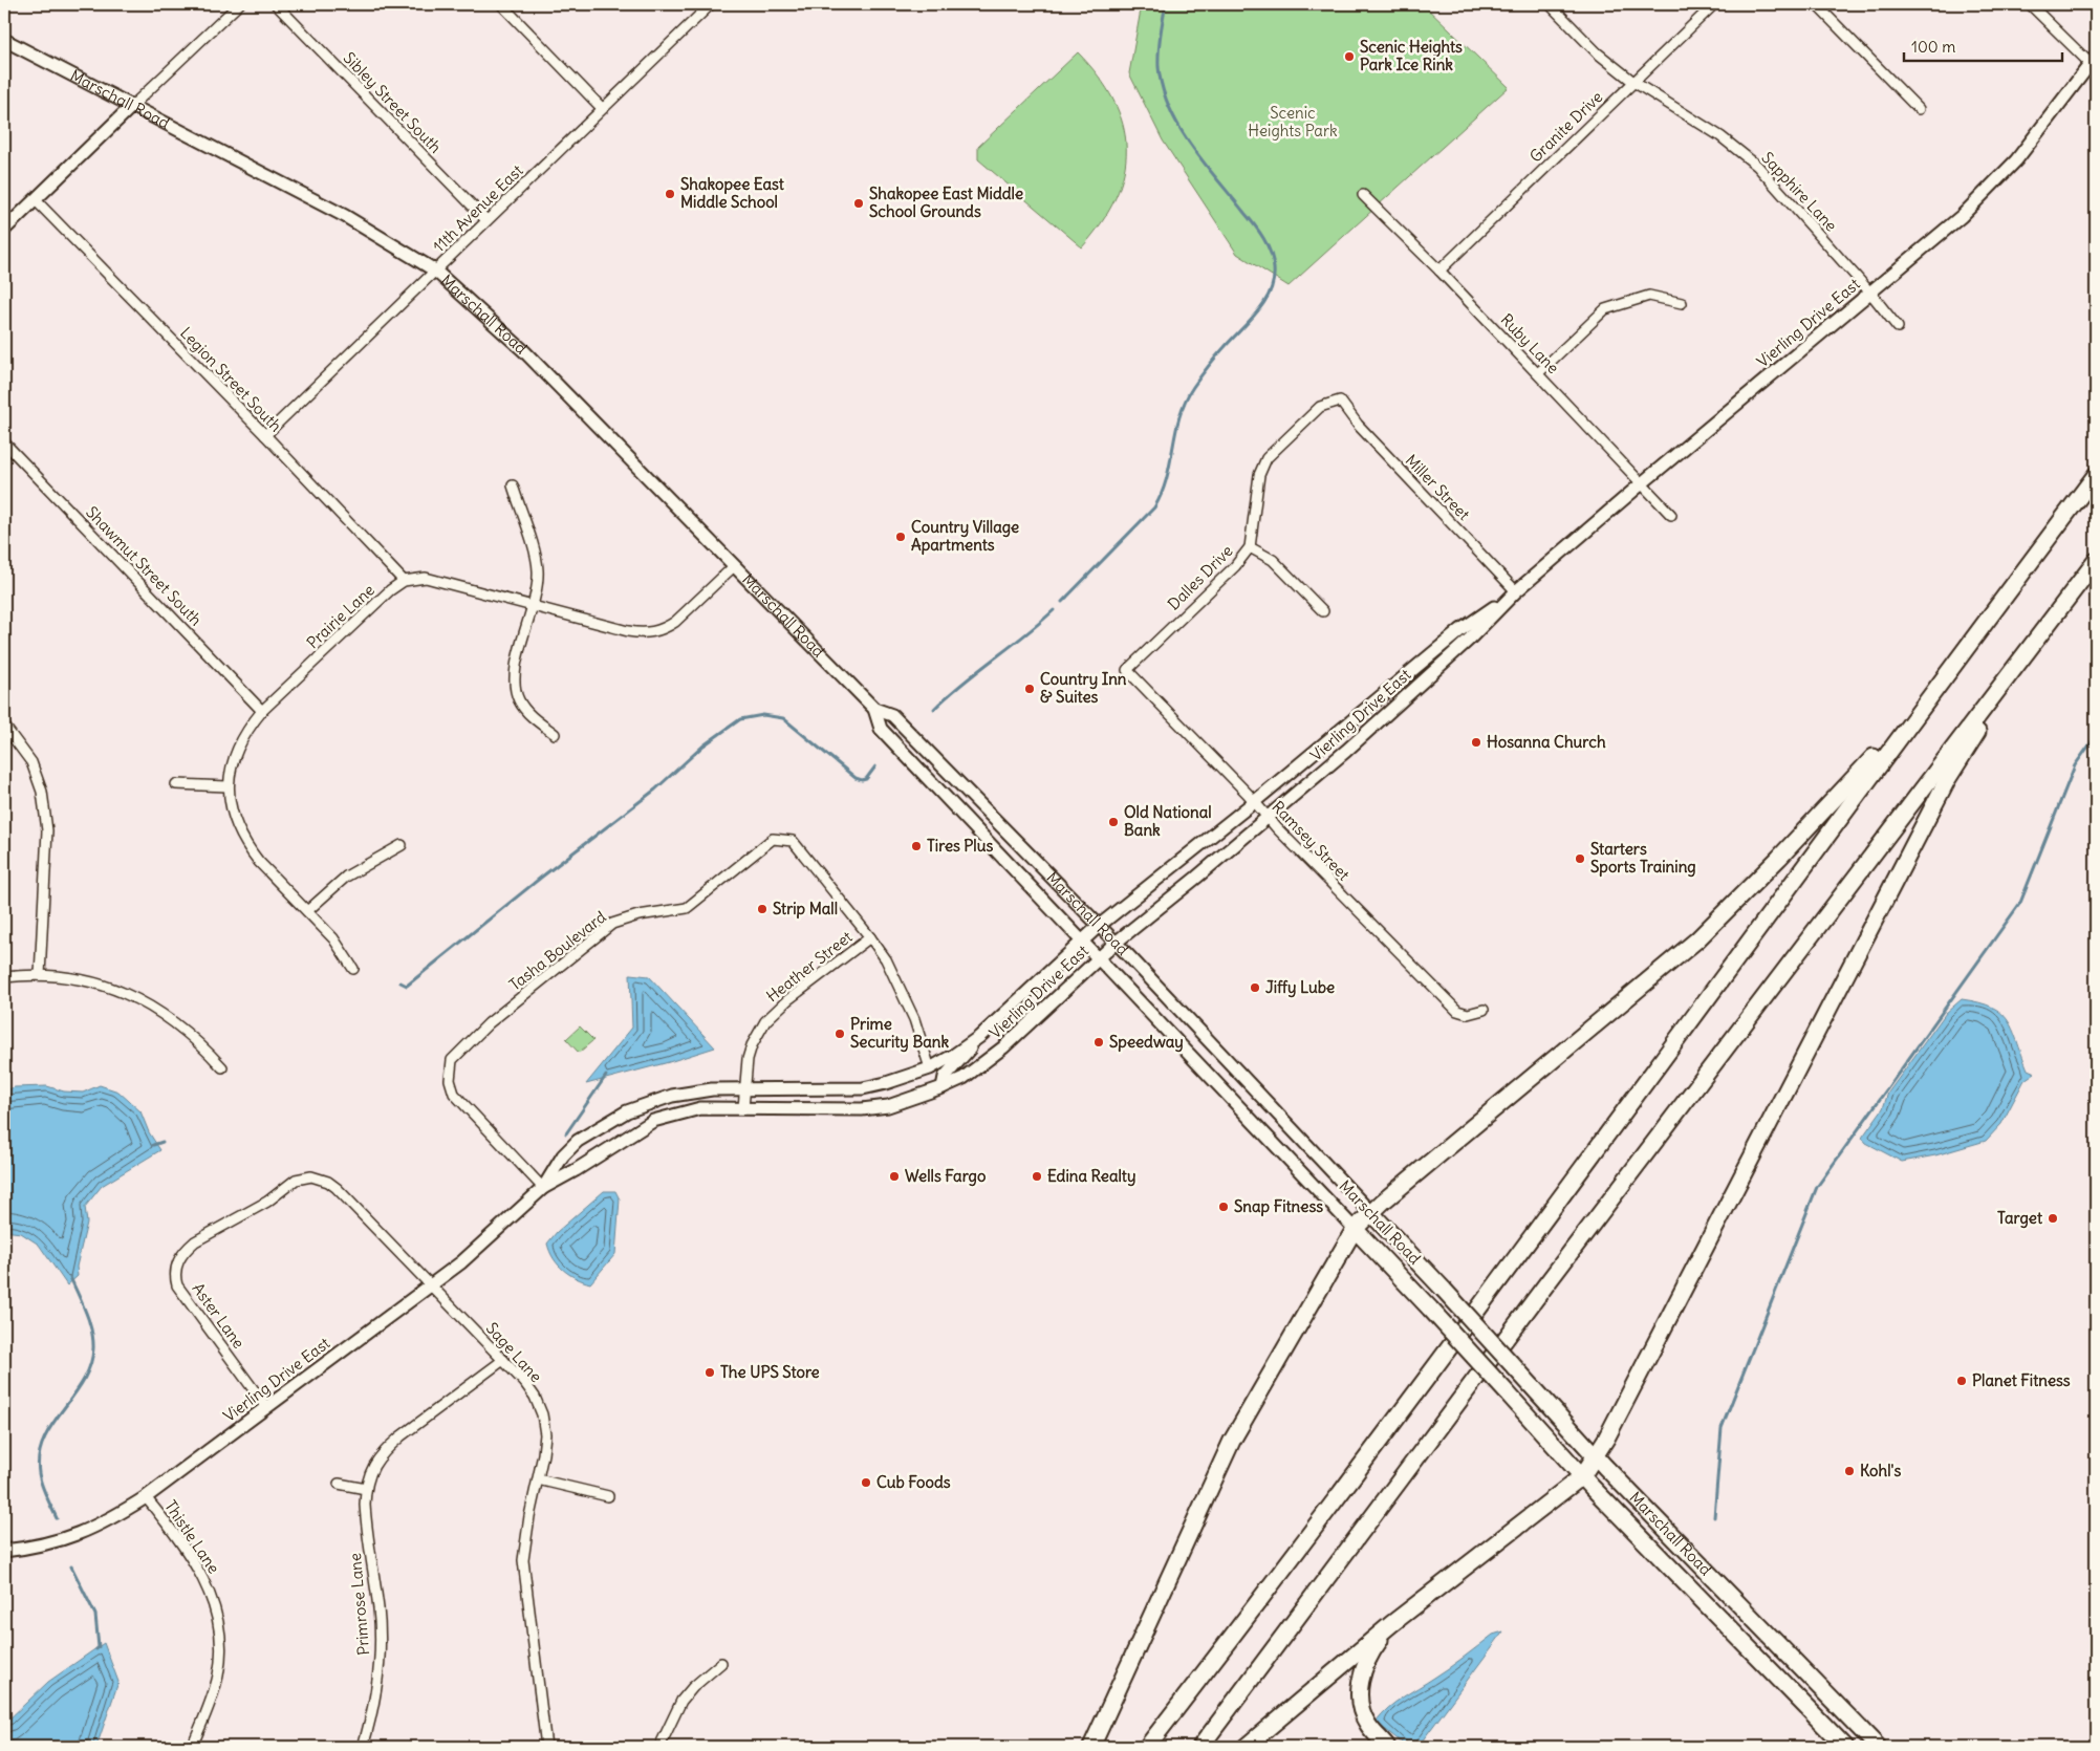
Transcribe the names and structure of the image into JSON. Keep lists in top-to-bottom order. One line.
{"streets":{"highway":["Marschall Road"],"street":["Sibley Street South","Granite Drive","Sapphire Lane","11th Avenue East","Vierling Drive East","Ruby Lane","Legion Street South","Miller Street","Shawmut Street South","Dalles Drive","Prairie Lane","Ramsey Street","Tasha Boulevard","Heather Street","Aster Lane","Sage Lane","Thistle Lane","Primrose Lane"]},"crossings":[["Marschall Road","11th Avenue East"],["Marschall Road","Vierling Drive East"],["Sibley Street South","11th Avenue East"],["Granite Drive","Sapphire Lane"],["Granite Drive","Ruby Lane"],["Sapphire Lane","Vierling Drive East"],["11th Avenue East","Legion Street South"],["Vierling Drive East","Ruby Lane"],["Vierling Drive East","Miller Street"],["Vierling Drive East","Ramsey Street"],["Vierling Drive East","Tasha Boulevard"],["Vierling Drive East","Heather Street"],["Vierling Drive East","Aster Lane"],["Vierling Drive East","Sage Lane"],["Vierling Drive East","Thistle Lane"],["Legion Street South","Prairie Lane"],["Miller Street","Dalles Drive"],["Shawmut Street South","Prairie Lane"],["Dalles Drive","Ramsey Street"],["Tasha Boulevard","Heather Street"],["Aster Lane","Sage Lane"],["Sage Lane","Primrose Lane"]],"parks":["Scenic Heights Park"],"places":["Scenic Heights Park Ice Rink","Shakopee East Middle School","Shakopee East Middle School Grounds","Country Village Apartments","Country Inn & Suites","Hosanna Church","Old National Bank","Tires Plus","Starters Sports Training","Strip Mall","Jiffy Lube","Prime Security Bank","Speedway","Wells Fargo","Edina Realty","Snap Fitness","Target","The UPS Store","Planet Fitness","Kohl's","Cub Foods"],"scale_bar":"100 m"}
